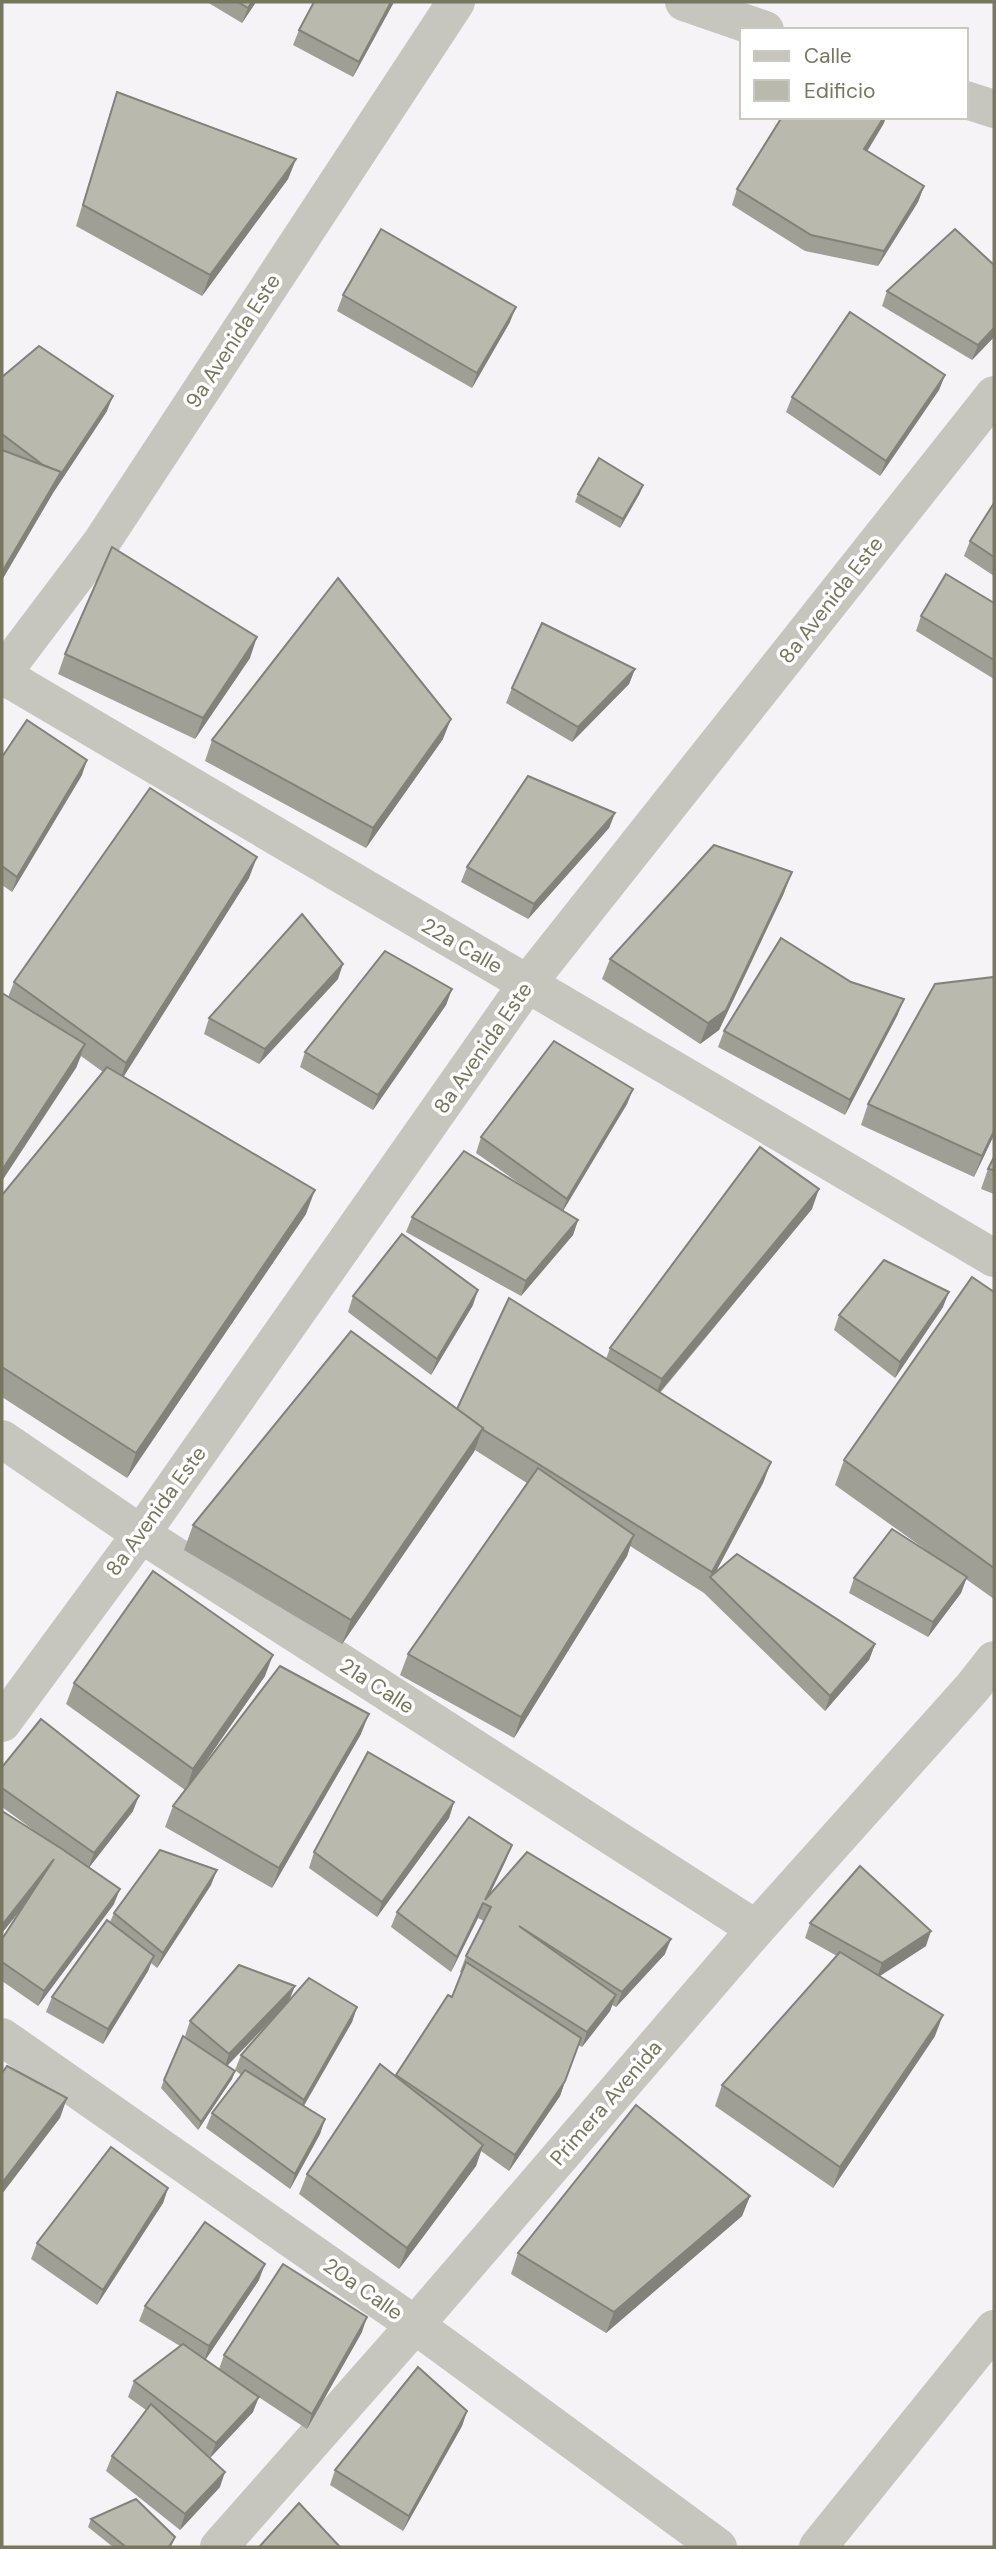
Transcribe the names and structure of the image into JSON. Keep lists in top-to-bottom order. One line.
{"streets":{"street":["9a Avenida Este","8a Avenida Este","22a Calle","21a Calle","Primera Avenida","20a Calle"]},"crossings":[["9a Avenida Este","22a Calle"],["8a Avenida Este","22a Calle"],["8a Avenida Este","21a Calle"],["21a Calle","Primera Avenida"],["Primera Avenida","20a Calle"]],"legend":["Calle","Edificio"]}
